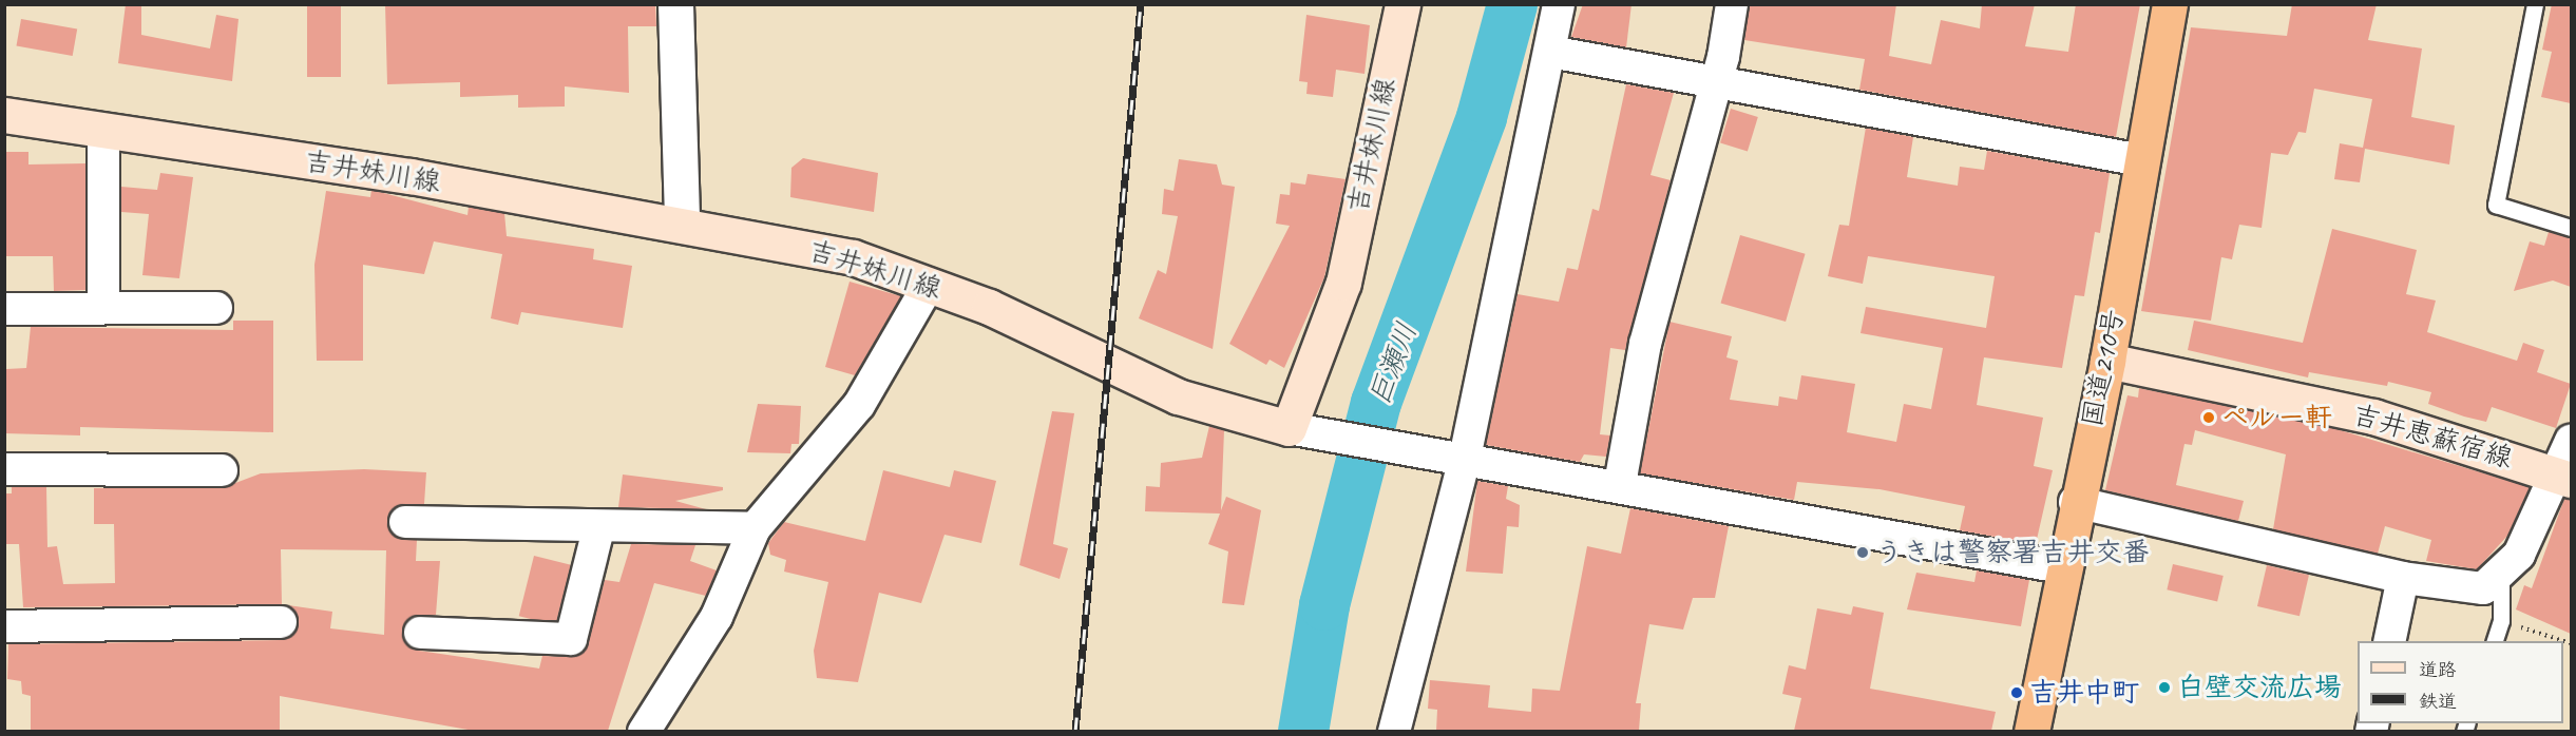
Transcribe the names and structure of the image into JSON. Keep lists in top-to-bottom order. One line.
{"streets":{"highway":["国道210号"],"main road":["吉井妹川線","吉井恵蘇宿線"]},"crossings":[["国道210号","吉井恵蘇宿線"]],"water":["巨瀬川"],"places":["ペルー軒","うきは警察署吉井交番","白壁交流広場","吉井中町"],"legend":["道路","鉄道"]}
